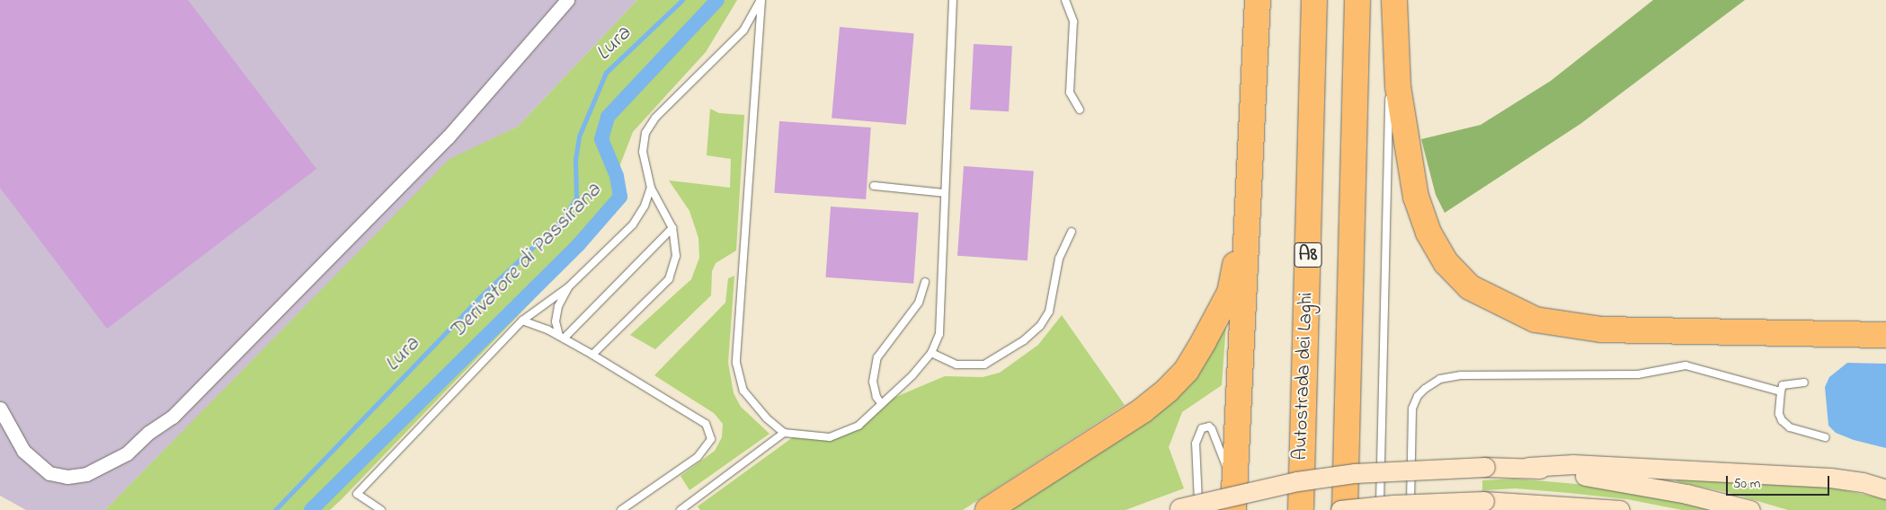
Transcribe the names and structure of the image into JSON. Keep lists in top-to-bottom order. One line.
{"streets":{"highway":["A8","Autostrada dei Laghi"]},"water":["Lura","Derivatore di Passirana"],"scale_bar":"50 m"}
